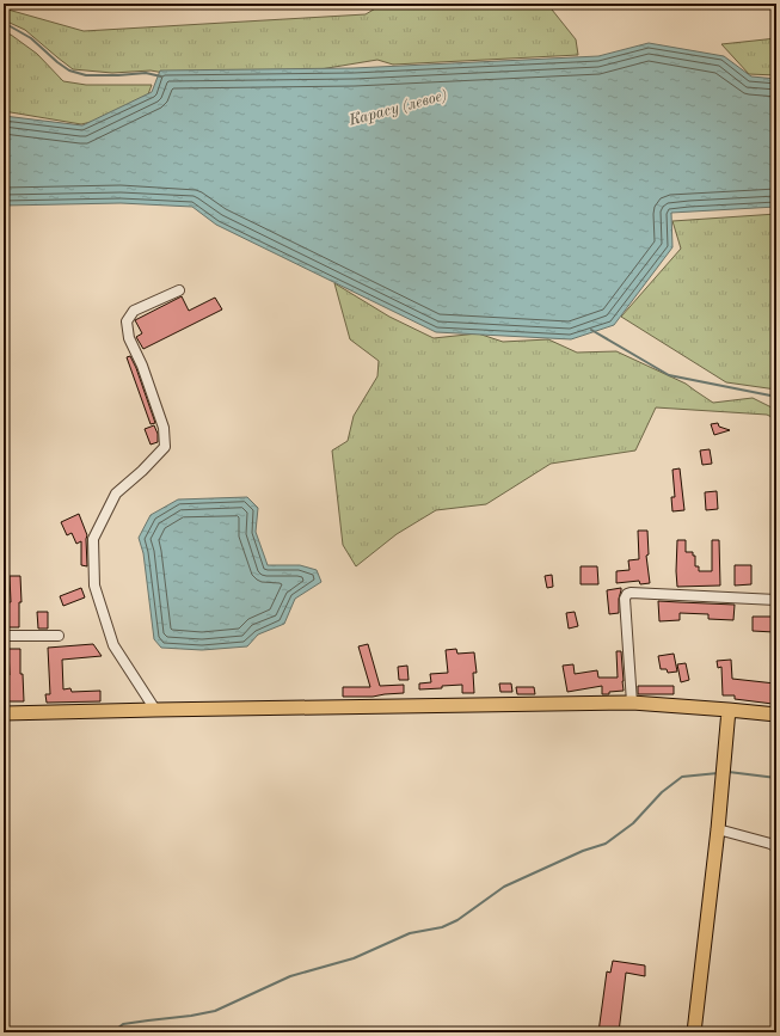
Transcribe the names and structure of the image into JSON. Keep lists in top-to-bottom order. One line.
{"water":["Карасу (левое)"]}
